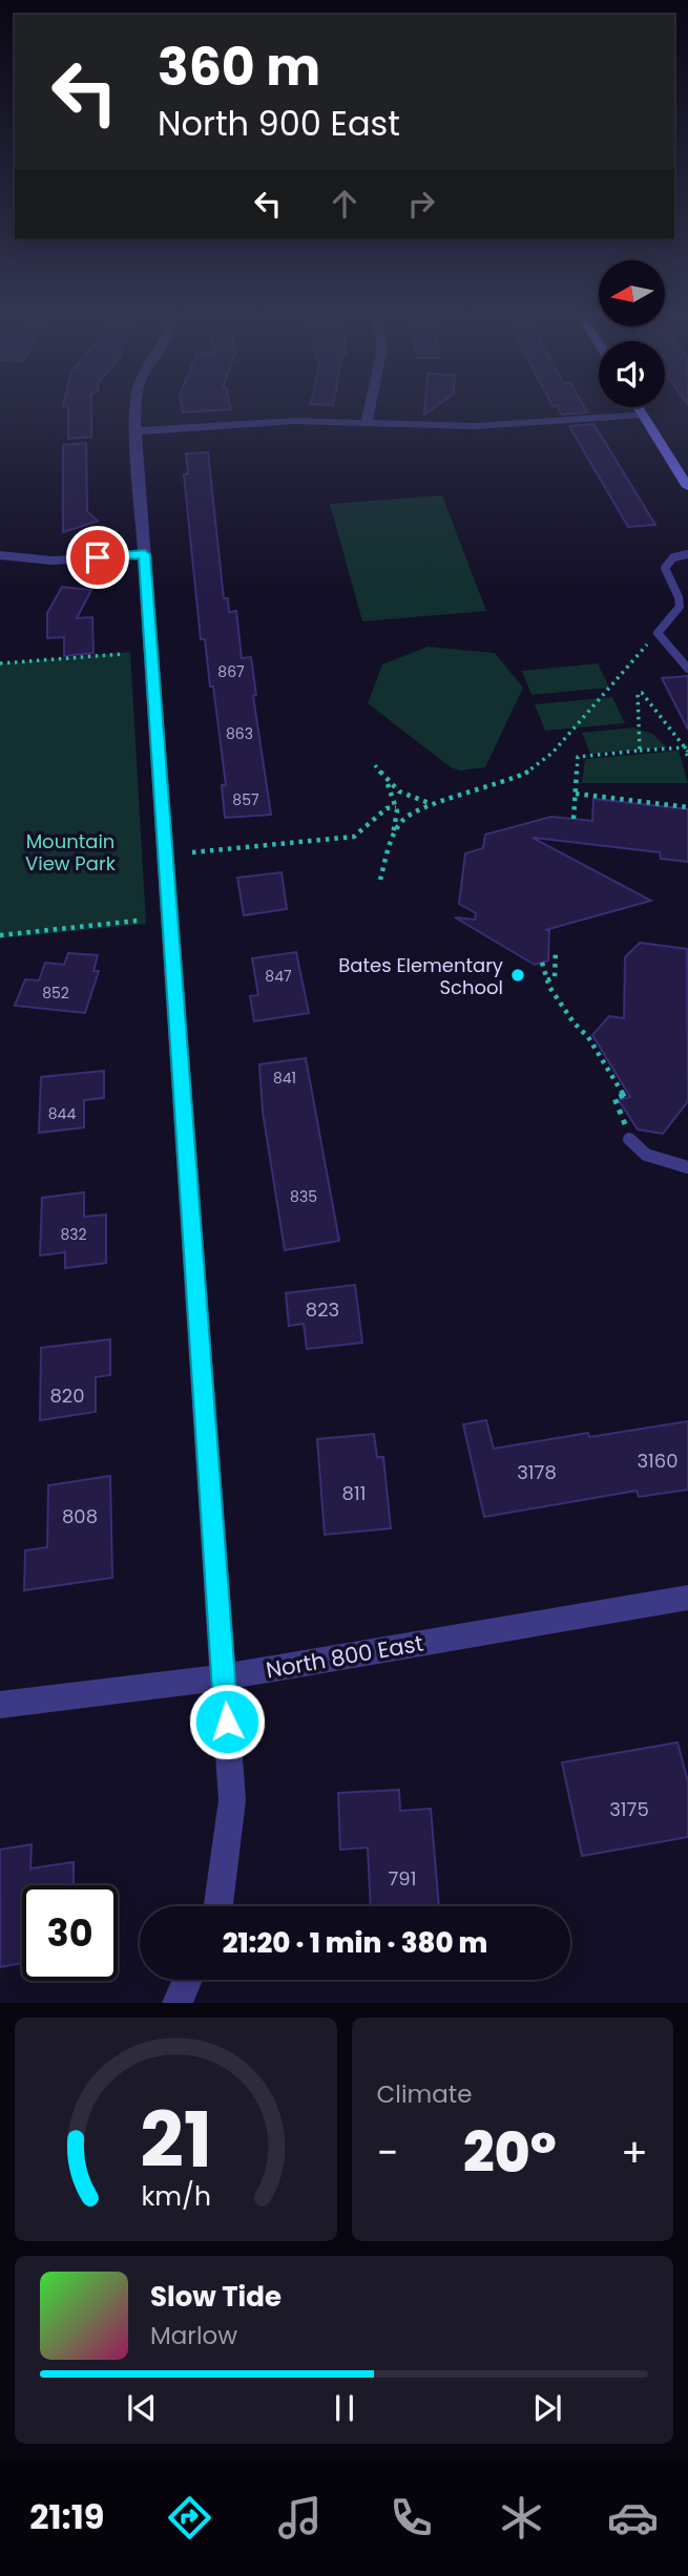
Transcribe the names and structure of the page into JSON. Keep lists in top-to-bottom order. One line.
{"streets":{"street":["North 800 East"]},"parks":["Mountain View Park"],"places":["Bates Elementary School"],"house_numbers":["867","863","857","847","852","841","844","835","832","823","820","3160","3178","811","808","3175","791"],"north":"left","page":{"turn":["360 m","North 900 East"],"limit":"30","trip":"21:20 · 1 min · 380 m","tile":"Climate","heat":["−","20°","+"],"song":["Slow Tide","Marlow"],"tabs":"21:19","gauge":["21","km/h"]}}
